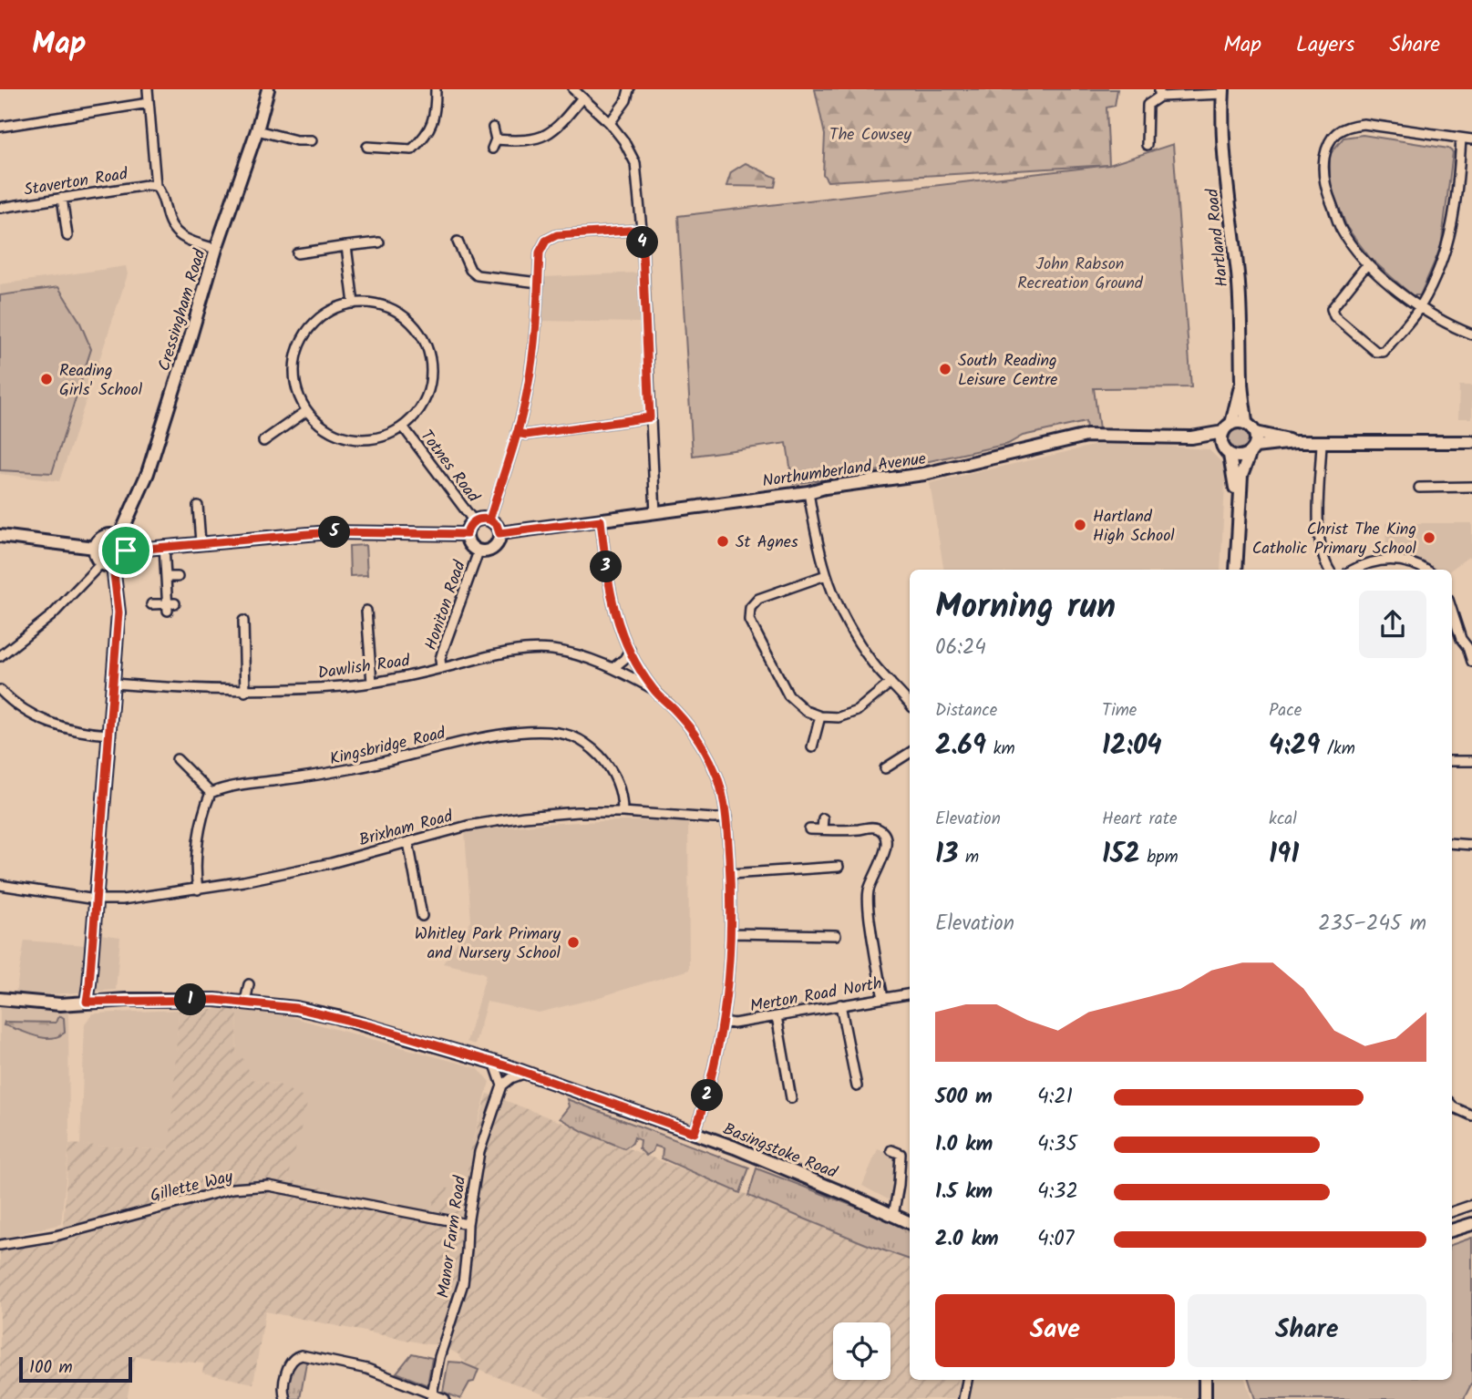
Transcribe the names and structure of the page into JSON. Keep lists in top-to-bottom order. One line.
{"streets":{"street":["Staverton Road","Hartland Road","Cressingham Road","Totnes Road","Northumberland Avenue","Honiton Road","Dawlish Road","Kingsbridge Road","Brixham Road","Merton Road North","Basingstoke Road","Gillette Way","Manor Farm Road"]},"crossings":[["Hartland Road","Northumberland Avenue"],["Totnes Road","Northumberland Avenue"],["Totnes Road","Honiton Road"],["Northumberland Avenue","Honiton Road"],["Honiton Road","Dawlish Road"],["Kingsbridge Road","Brixham Road"],["Gillette Way","Manor Farm Road"]],"parks":["The Cowsey","John Rabson Recreation Ground"],"places":["South Reading Leisure Centre","Reading Girls' School","Hartland High School","Christ The King Catholic Primary School","St Agnes","Whitley Park Primary and Nursery School"],"scale_bar":"100 m","page":{"header":"Map","nav":["Map","Layers","Share"],"pins":["4","5","3","1","2"],"heading":["Morning run","06:24"],"stats":[["Distance","2.69 km"],["Time","12:04"],["Pace","4:29 /km"],["Elevation","13 m"],["Heart rate","152 bpm"],["kcal","191"]],"chart":["Elevation","235–245 m"],"list":[{"name":"500 m","note":"4:21"},{"name":"1.0 km","note":"4:35"},{"name":"1.5 km","note":"4:32"},{"name":"2.0 km","note":"4:07"}],"buttons":["Save","Share"],"scale":"100 m"}}
